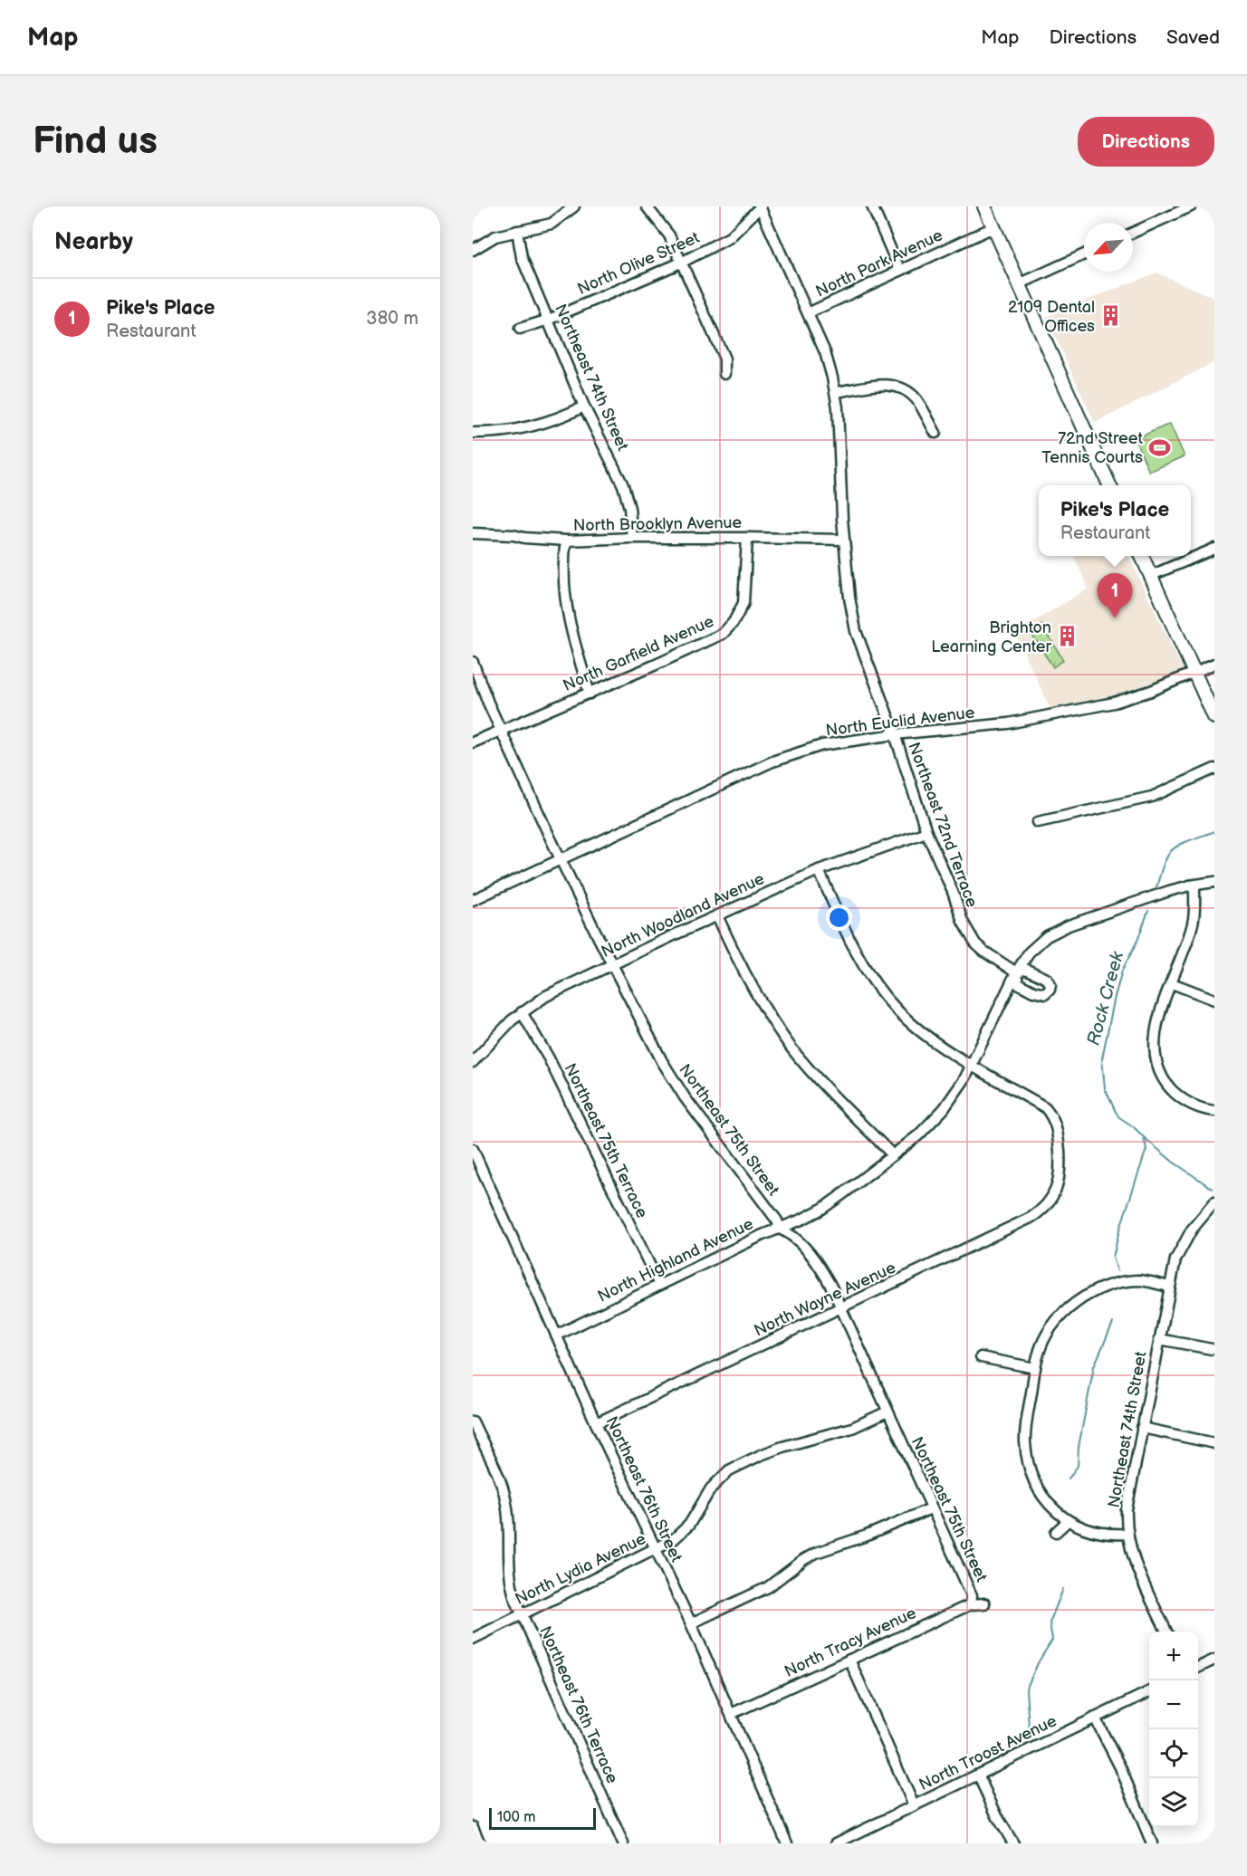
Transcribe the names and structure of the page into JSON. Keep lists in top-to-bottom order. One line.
{"streets":{"street":["North Olive Street","North Park Avenue","Northeast 74th Street","North Brooklyn Avenue","North Garfield Avenue","North Euclid Avenue","Northeast 72nd Terrace","North Woodland Avenue","Northeast 75th Street","Northeast 75th Terrace","North Highland Avenue","North Wayne Avenue","Northeast 76th Street","North Lydia Avenue","North Tracy Avenue","Northeast 76th Terrace","North Troost Avenue"]},"crossings":[["North Olive Street","Northeast 74th Street"],["North Olive Street","Northeast 72nd Terrace"],["North Park Avenue","Northeast 72nd Terrace"],["Northeast 74th Street","North Brooklyn Avenue"],["North Brooklyn Avenue","North Garfield Avenue"],["North Brooklyn Avenue","Northeast 72nd Terrace"],["North Garfield Avenue","Northeast 75th Street"],["North Euclid Avenue","Northeast 72nd Terrace"],["North Euclid Avenue","Northeast 75th Street"],["Northeast 72nd Terrace","North Woodland Avenue"],["Northeast 72nd Terrace","North Highland Avenue"],["North Woodland Avenue","Northeast 75th Street"],["North Woodland Avenue","Northeast 75th Terrace"],["Northeast 75th Street","North Highland Avenue"],["Northeast 75th Street","North Wayne Avenue"],["Northeast 75th Street","North Lydia Avenue"],["Northeast 75th Street","North Tracy Avenue"],["Northeast 75th Terrace","North Highland Avenue"],["North Highland Avenue","North Wayne Avenue"],["North Highland Avenue","Northeast 76th Street"],["North Wayne Avenue","Northeast 76th Street"],["Northeast 76th Street","North Lydia Avenue"],["Northeast 76th Street","North Tracy Avenue"],["North Lydia Avenue","Northeast 76th Terrace"]],"water":["Rock Creek"],"places":{"building":["2109 Dental Offices","Brighton Learning Center"],"sports":["72nd Street Tennis Courts"]},"scale_bar":"100 m","north":"bottom left","page":{"header":"Map","nav":["Map","Directions","Saved"],"buttons":"Directions","title":"Find us","heading":"Nearby","list":[{"mark":"1","name":"Pike's Place","note":"Restaurant","value":"380 m"}],"popup":["Pike's Place","Restaurant"],"pins":"1","map_buttons":["+","−"],"scale":"100 m"}}
